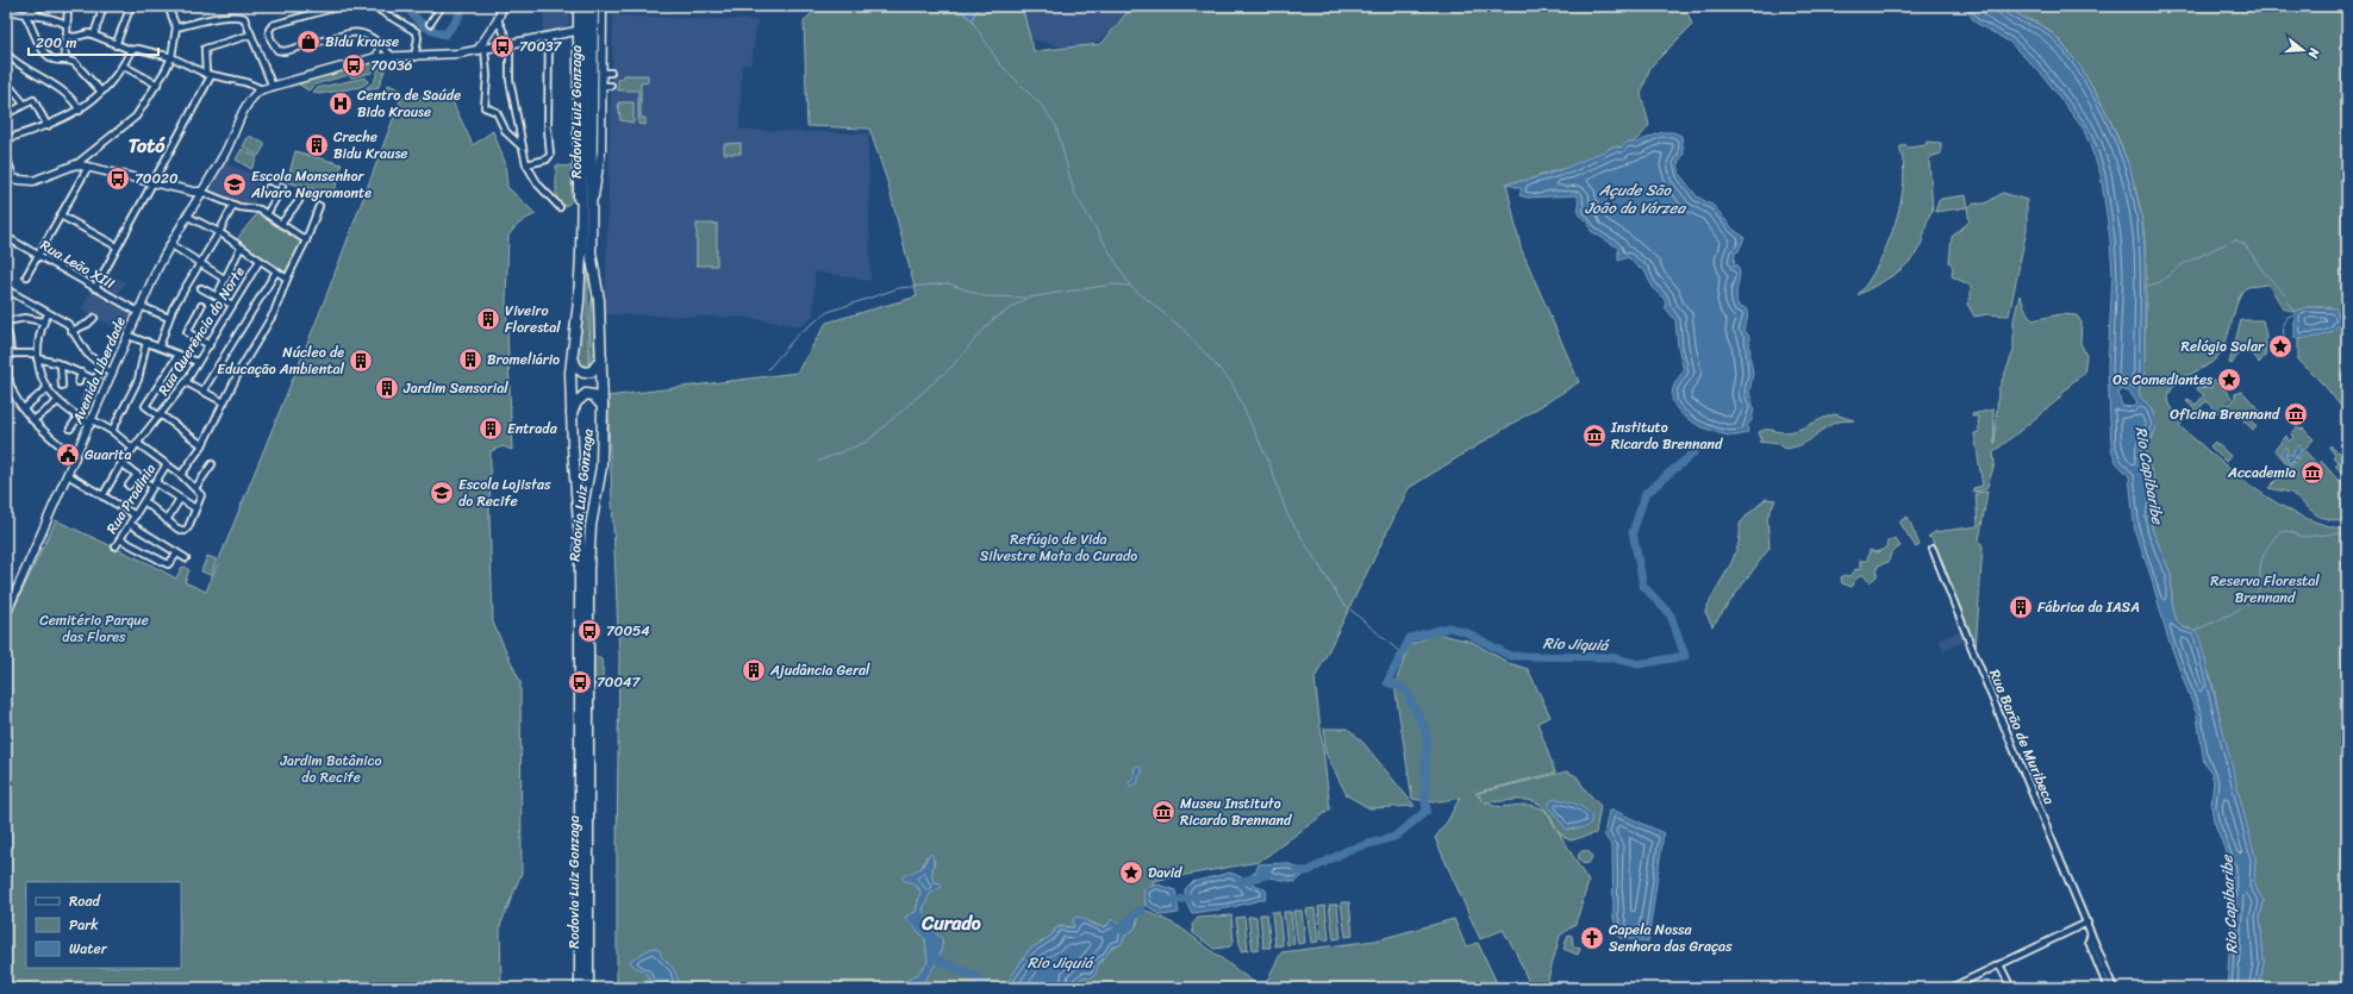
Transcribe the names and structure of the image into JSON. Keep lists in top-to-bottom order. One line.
{"streets":{"highway":["Rodovia Luiz Gonzaga"],"main road":["Avenida Liberdade"],"street":["Rua Leão XIII","Rua Querência do Norte","Rua Pradinia","Rua Barão de Muribeca"]},"crossings":[["Rua Leão XIII","Avenida Liberdade"]],"districts":["Totó","Curado"],"water":["Açude São João da Várzea","Rio Capibaribe","Rio Jiquiá"],"parks":["Refúgio de Vida Silvestre Mata do Curado","Reserva Florestal Brennand","Cemitério Parque das Flores","Jardim Botânico do Recife"],"places":{"shop":["Bidu krause"],"bus stop":["70037","70036","70020","70054","70047"],"hospital":["Centro de Saúde Bido Krause"],"building":["Creche Bidu Krause","Viveiro Florestal","Bromeliário","Núcleo de Educação Ambiental","Jardim Sensorial","Entrada","Fábrica da IASA","Ajudância Geral"],"school or university":["Escola Monsenhor Alvaro Negromonte","Escola Lojistas do Recife"],"place":["Relógio Solar","Os Comediantes","David"],"museum":["Oficina Brennand","Instituto Ricardo Brennand","Accademia","Museu Instituto Ricardo Brennand"],"public building":["Guarita"],"church":["Capela Nossa Senhora das Graças"]},"legend":["Road","Park","Water"],"scale_bar":"200 m","north":"right"}
